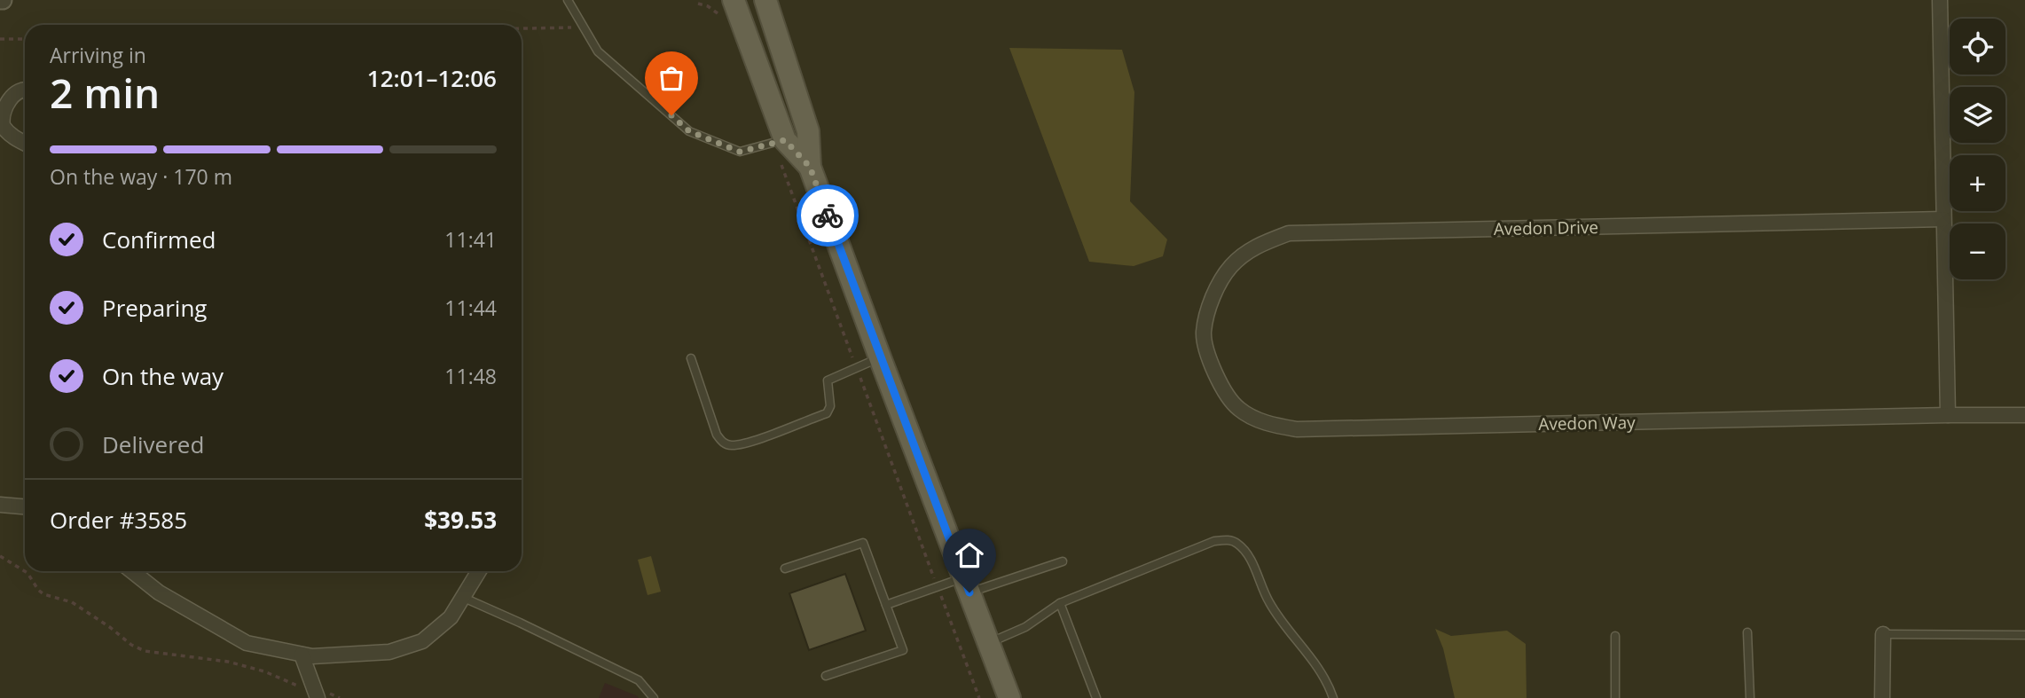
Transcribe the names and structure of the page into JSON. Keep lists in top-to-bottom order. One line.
{"streets":{"street":["Avedon Drive","Avedon Way"]},"crossings":[["Avedon Drive","Avedon Way"]],"page":{"map_buttons":["+","−"],"heading":["2 min","Arriving in","12:01–12:06"],"panel":["Order #3585","$39.53"],"bar":"On the way · 170 m","list":[["Confirmed","11:41"],["Preparing","11:44"],["On the way","11:48"],"Delivered"]}}
